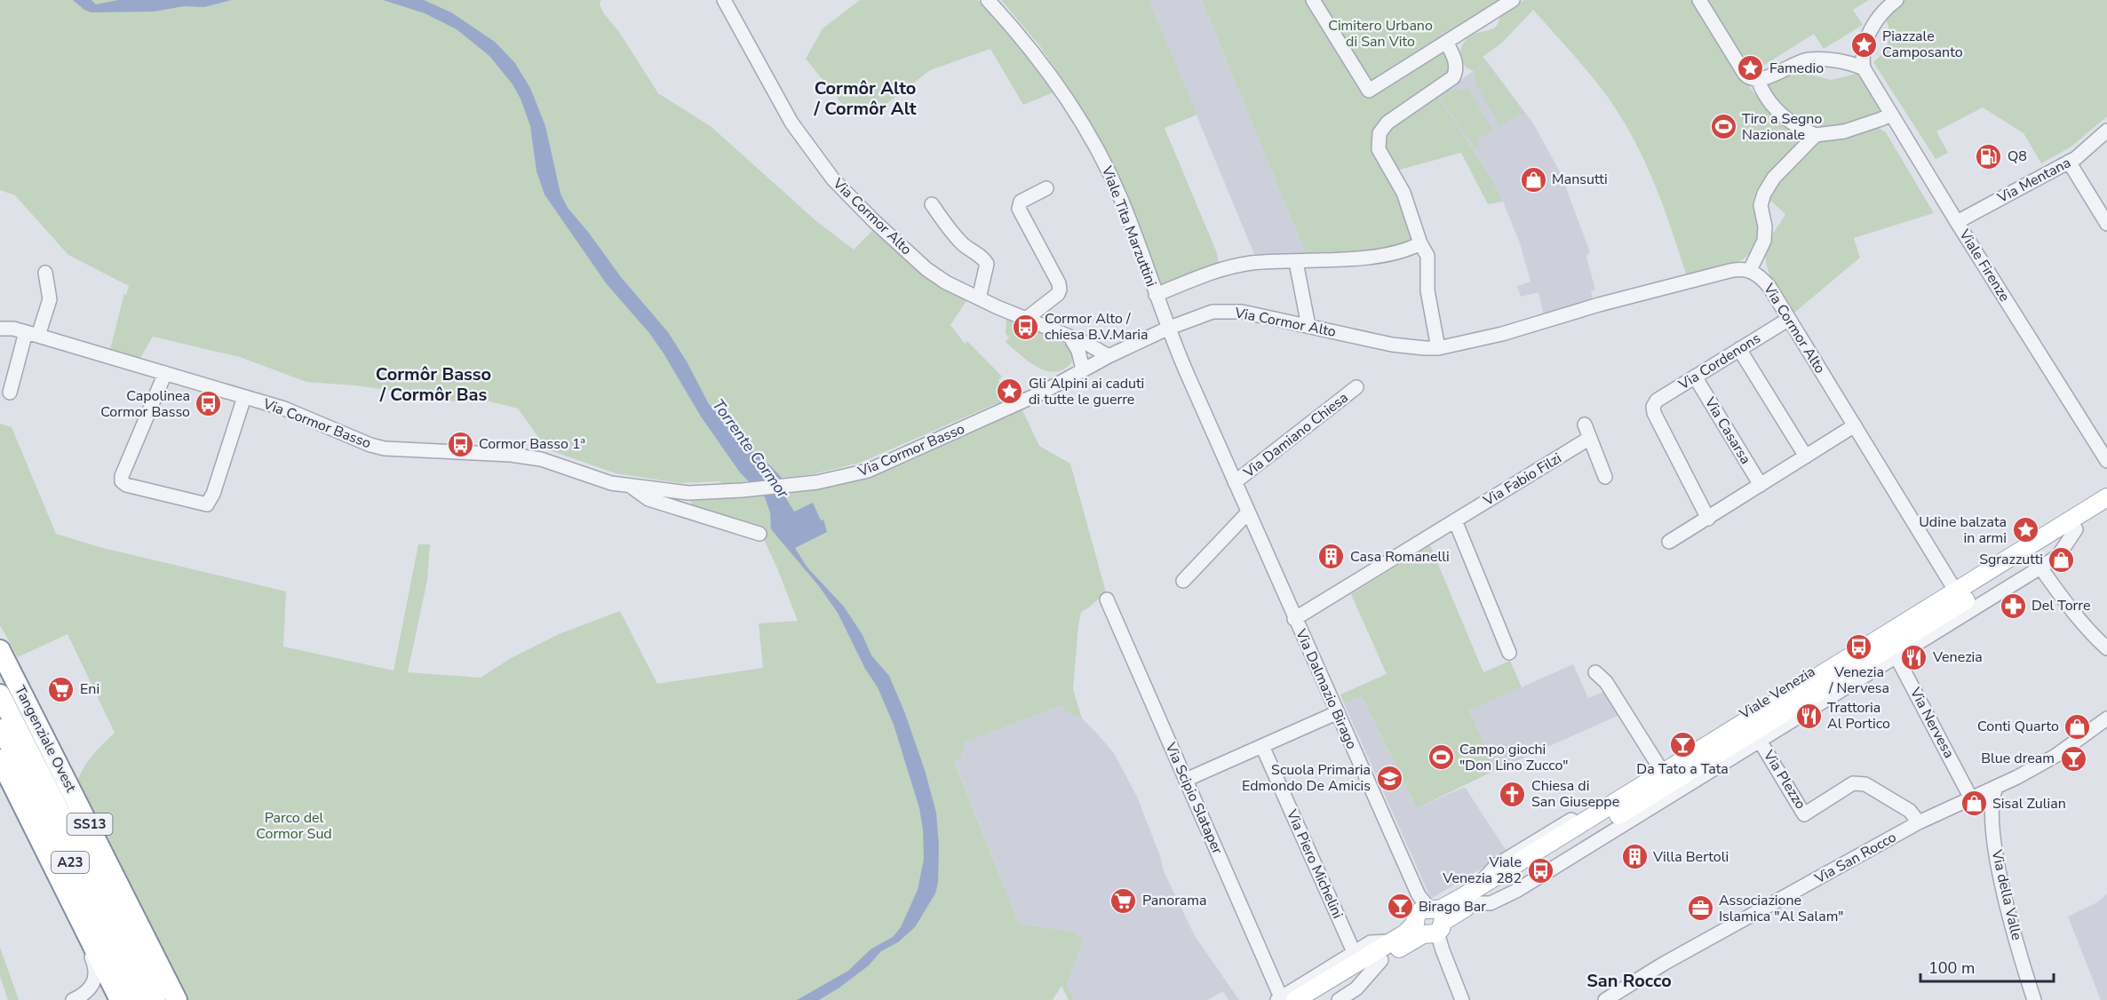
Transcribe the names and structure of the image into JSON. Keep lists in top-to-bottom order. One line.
{"streets":{"highway":["Tangenziale Ovest","SS13","A23"],"main road":["Viale Venezia"],"street":["Via Mentana","Via Cormor Alto","Viale Tita Marzuttini","Viale Firenze","Via Cordenons","Via Cormor Basso","Via Casarsa","Via Damiano Chiesa","Via Fabio Filzi","Via Dalmazio Birago","Via Nervesa","Via Plezzo","Via Scipio Slataper","Via San Rocco","Via Piero Michelini","Via della Valle"]},"crossings":[["Via Mentana","Viale Firenze"],["Via Cormor Alto","Viale Tita Marzuttini"],["Via Cormor Alto","Via Cordenons"],["Via Cormor Alto","Via Cormor Basso"],["Via Cormor Alto","Via Dalmazio Birago"],["Via Cormor Alto","Viale Venezia"],["Viale Tita Marzuttini","Via Dalmazio Birago"],["Via Cordenons","Via Casarsa"],["Via Damiano Chiesa","Via Dalmazio Birago"],["Via Fabio Filzi","Via Dalmazio Birago"],["Via Dalmazio Birago","Viale Venezia"],["Viale Venezia","Via Nervesa"],["Viale Venezia","Via Plezzo"],["Viale Venezia","Via Scipio Slataper"],["Viale Venezia","Via Piero Michelini"],["Via Nervesa","Via San Rocco"],["Via Nervesa","Via della Valle"],["Via Plezzo","Via San Rocco"],["Via San Rocco","Via della Valle"]],"districts":["Cormôr Alto / Cormôr Alt","Cormôr Basso / Cormôr Bas","San Rocco"],"water":["Torrente Cormor"],"parks":["Cimitero Urbano di San Vito","Parco del Cormor Sud"],"places":{"place":["Piazzale Camposanto","Famedio","Gli Alpini ai caduti di tutte le guerre","Udine balzata in armi"],"sports":["Tiro a Segno Nazionale","Campo giochi \"Don Lino Zucco\""],"fuel station":["Q8"],"shop":["Mansutti","Sgrazzutti","Conti Quarto","Sisal Zulian"],"bus stop":["Cormor Alto / chiesa B.V.Maria","Capolinea Cormor Basso","Cormor Basso 1ª","Venezia / Nervesa","Viale Venezia 282"],"building":["Casa Romanelli","Villa Bertoli"],"pharmacy":["Del Torre"],"restaurant":["Venezia","Trattoria Al Portico"],"supermarket":["Eni","Panorama"],"bar":["Da Tato a Tata","Blue dream","Birago Bar"],"school or university":["Scuola Primaria Edmondo De Amicis"],"church":["Chiesa di San Giuseppe"],"office":["Associazione Islamica \"Al Salam\""]},"scale_bar":"100 m"}
